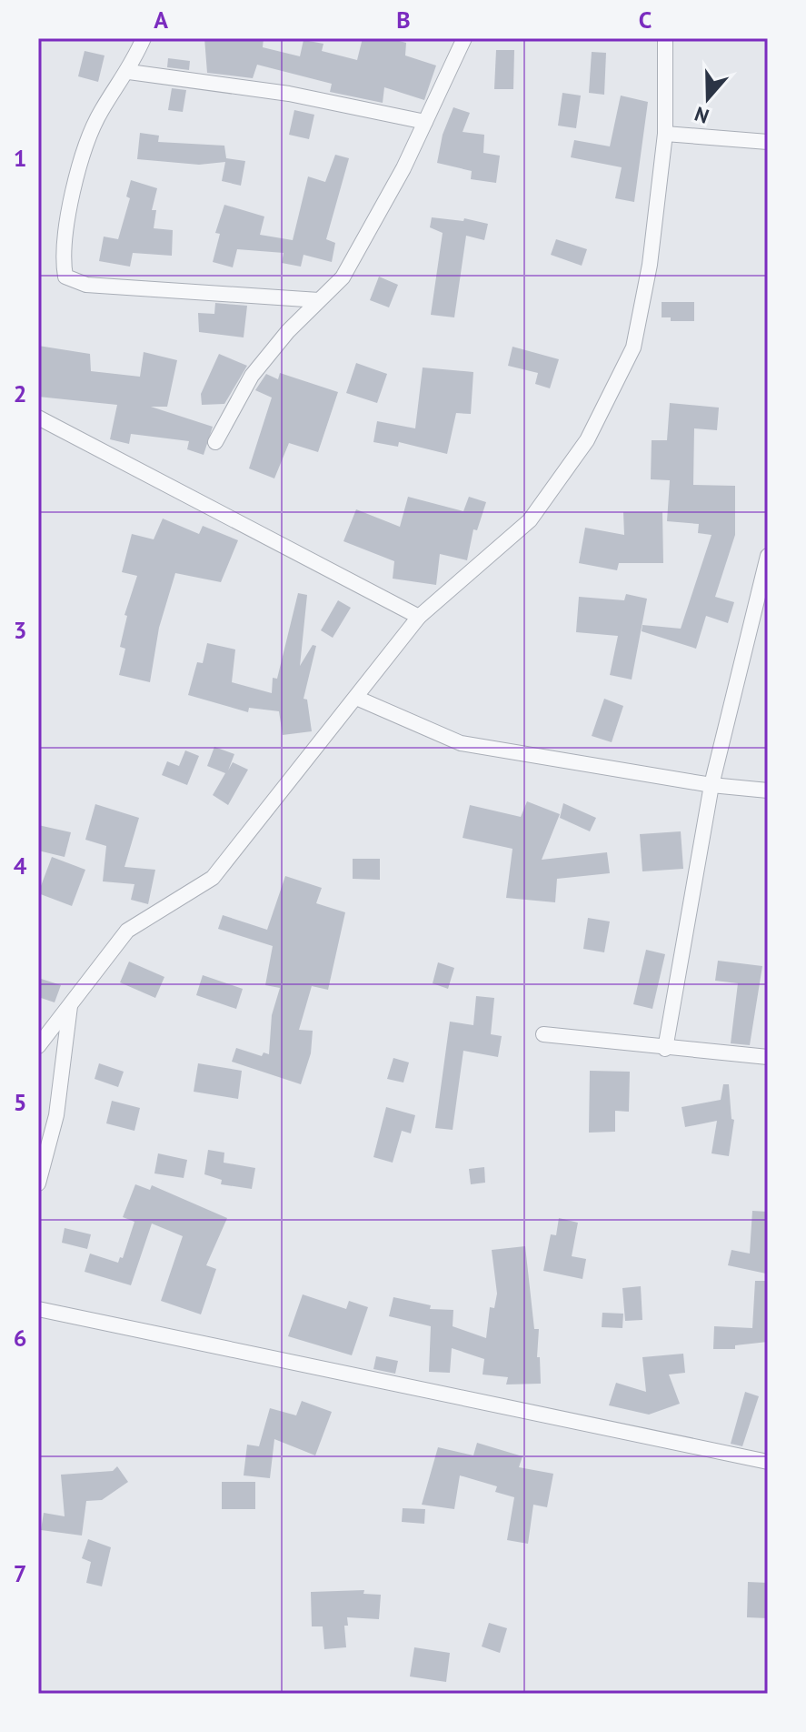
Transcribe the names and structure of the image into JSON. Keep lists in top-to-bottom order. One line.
{"north":"bottom","grid":{"columns":["A","B","C"],"rows":["1","2","3","4","5","6","7"]}}
